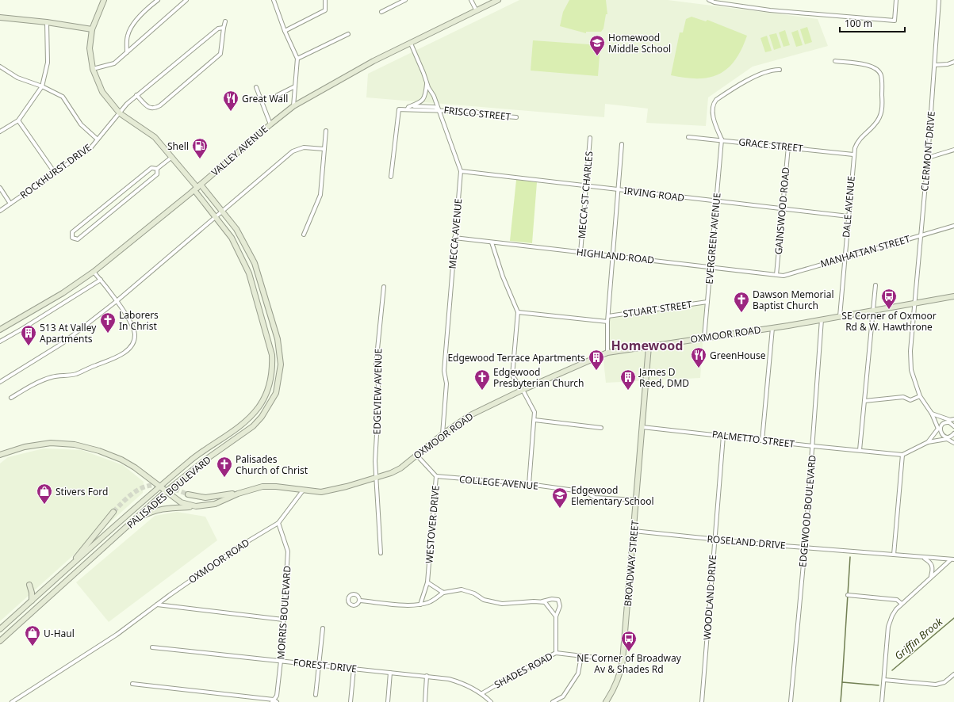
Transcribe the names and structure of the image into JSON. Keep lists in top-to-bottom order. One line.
{"streets":{"main road":["VALLEY AVENUE","OXMOOR ROAD","PALISADES BOULEVARD","BROADWAY STREET"],"street":["FRISCO STREET","GRACE STREET","CLERMONT DRIVE","ROCKHURST DRIVE","IRVING ROAD","MECCA ST CHARLES","DALE AVENUE","GAINSWOOD ROAD","MECCA AVENUE","EVERGREEN AVENUE","MANHATTAN STREET","HIGHLAND ROAD","STUART STREET","EDGEVIEW AVENUE","PALMETTO STREET","COLLEGE AVENUE","EDGEWOOD BOULEVARD","WESTOVER DRIVE","ROSELAND DRIVE","WOODLAND DRIVE","MORRIS BOULEVARD","FOREST DRIVE","SHADES ROAD"]},"crossings":[["FRISCO STREET","MECCA AVENUE"],["GRACE STREET","DALE AVENUE"],["GRACE STREET","GAINSWOOD ROAD"],["GRACE STREET","EVERGREEN AVENUE"],["VALLEY AVENUE","MECCA AVENUE"],["VALLEY AVENUE","PALISADES BOULEVARD"],["CLERMONT DRIVE","MANHATTAN STREET"],["CLERMONT DRIVE","OXMOOR ROAD"],["IRVING ROAD","MECCA ST CHARLES"],["IRVING ROAD","DALE AVENUE"],["IRVING ROAD","GAINSWOOD ROAD"],["IRVING ROAD","MECCA AVENUE"],["IRVING ROAD","EVERGREEN AVENUE"],["MECCA ST CHARLES","HIGHLAND ROAD"],["DALE AVENUE","MANHATTAN STREET"],["DALE AVENUE","OXMOOR ROAD"],["GAINSWOOD ROAD","MANHATTAN STREET"],["GAINSWOOD ROAD","HIGHLAND ROAD"],["MECCA AVENUE","HIGHLAND ROAD"],["MECCA AVENUE","OXMOOR ROAD"],["EVERGREEN AVENUE","HIGHLAND ROAD"],["EVERGREEN AVENUE","STUART STREET"],["EVERGREEN AVENUE","OXMOOR ROAD"],["MANHATTAN STREET","HIGHLAND ROAD"],["OXMOOR ROAD","EDGEVIEW AVENUE"],["OXMOOR ROAD","EDGEWOOD BOULEVARD"],["OXMOOR ROAD","WESTOVER DRIVE"],["OXMOOR ROAD","BROADWAY STREET"],["OXMOOR ROAD","MORRIS BOULEVARD"],["PALMETTO STREET","EDGEWOOD BOULEVARD"],["PALMETTO STREET","BROADWAY STREET"],["PALMETTO STREET","WOODLAND DRIVE"],["COLLEGE AVENUE","WESTOVER DRIVE"],["COLLEGE AVENUE","BROADWAY STREET"],["EDGEWOOD BOULEVARD","ROSELAND DRIVE"],["ROSELAND DRIVE","BROADWAY STREET"],["ROSELAND DRIVE","WOODLAND DRIVE"],["BROADWAY STREET","SHADES ROAD"],["MORRIS BOULEVARD","FOREST DRIVE"],["FOREST DRIVE","SHADES ROAD"]],"districts":["Homewood"],"water":["Griffin Brook"],"places":{"school or university":["Homewood Middle School","Edgewood Elementary School"],"restaurant":["Great Wall","GreenHouse"],"fuel station":["Shell"],"bus stop":["SE Corner of Oxmoor Rd & W. Hawthrone","NE Corner of Broadway Av & Shades Rd"],"church":["Dawson Memorial Baptist Church","Laborers In Christ","Edgewood Presbyterian Church","Palisades Church of Christ"],"building":["513 At Valley Apartments","Edgewood Terrace Apartments","James D Reed, DMD"],"shop":["Stivers Ford","U-Haul"]},"scale_bar":"100 m"}
